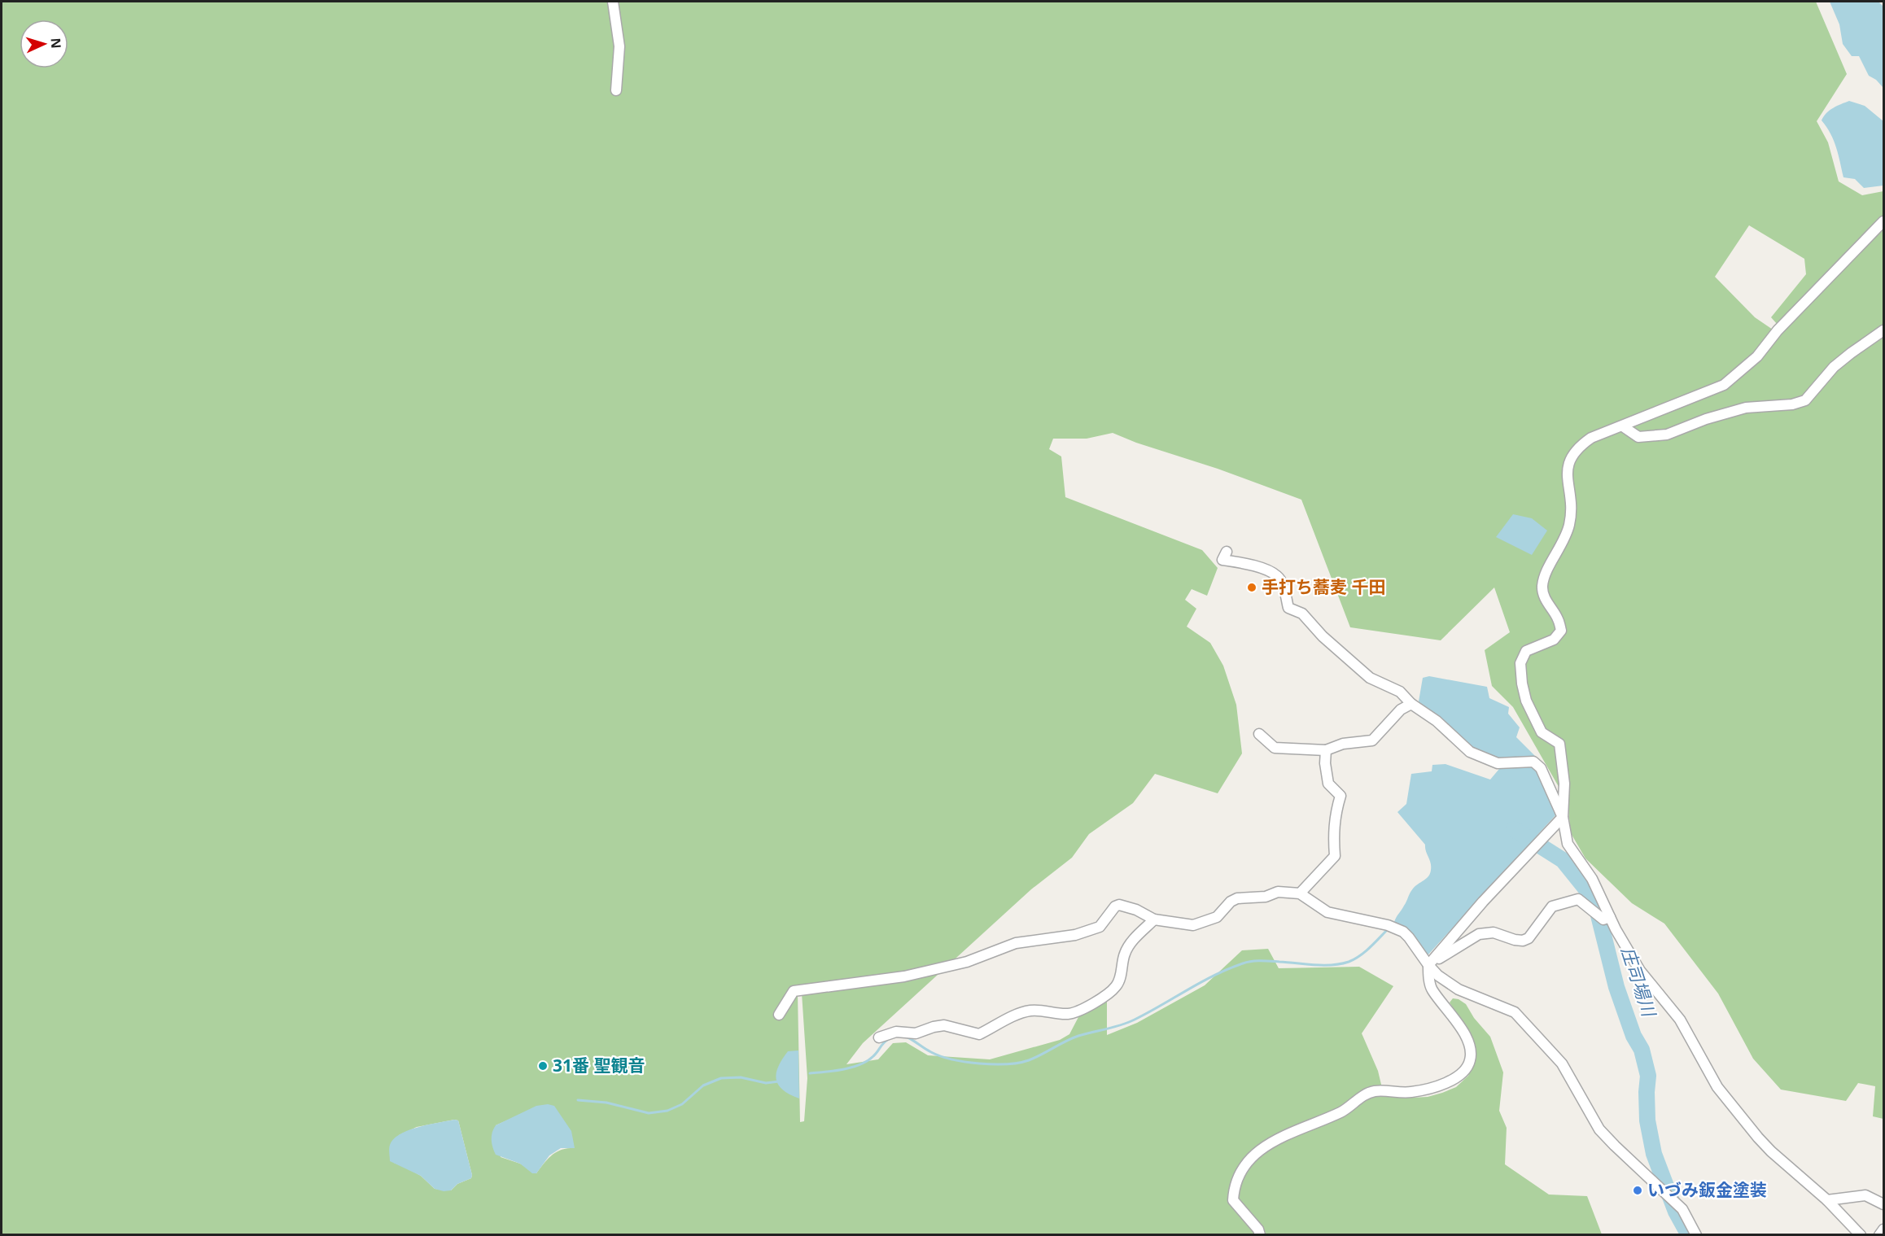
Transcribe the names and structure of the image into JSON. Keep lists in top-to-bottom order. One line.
{"water":["庄司場川"],"places":["手打ち蕎麦 千田","31番 聖観音","いづみ鈑金塗装"],"north":"right"}
